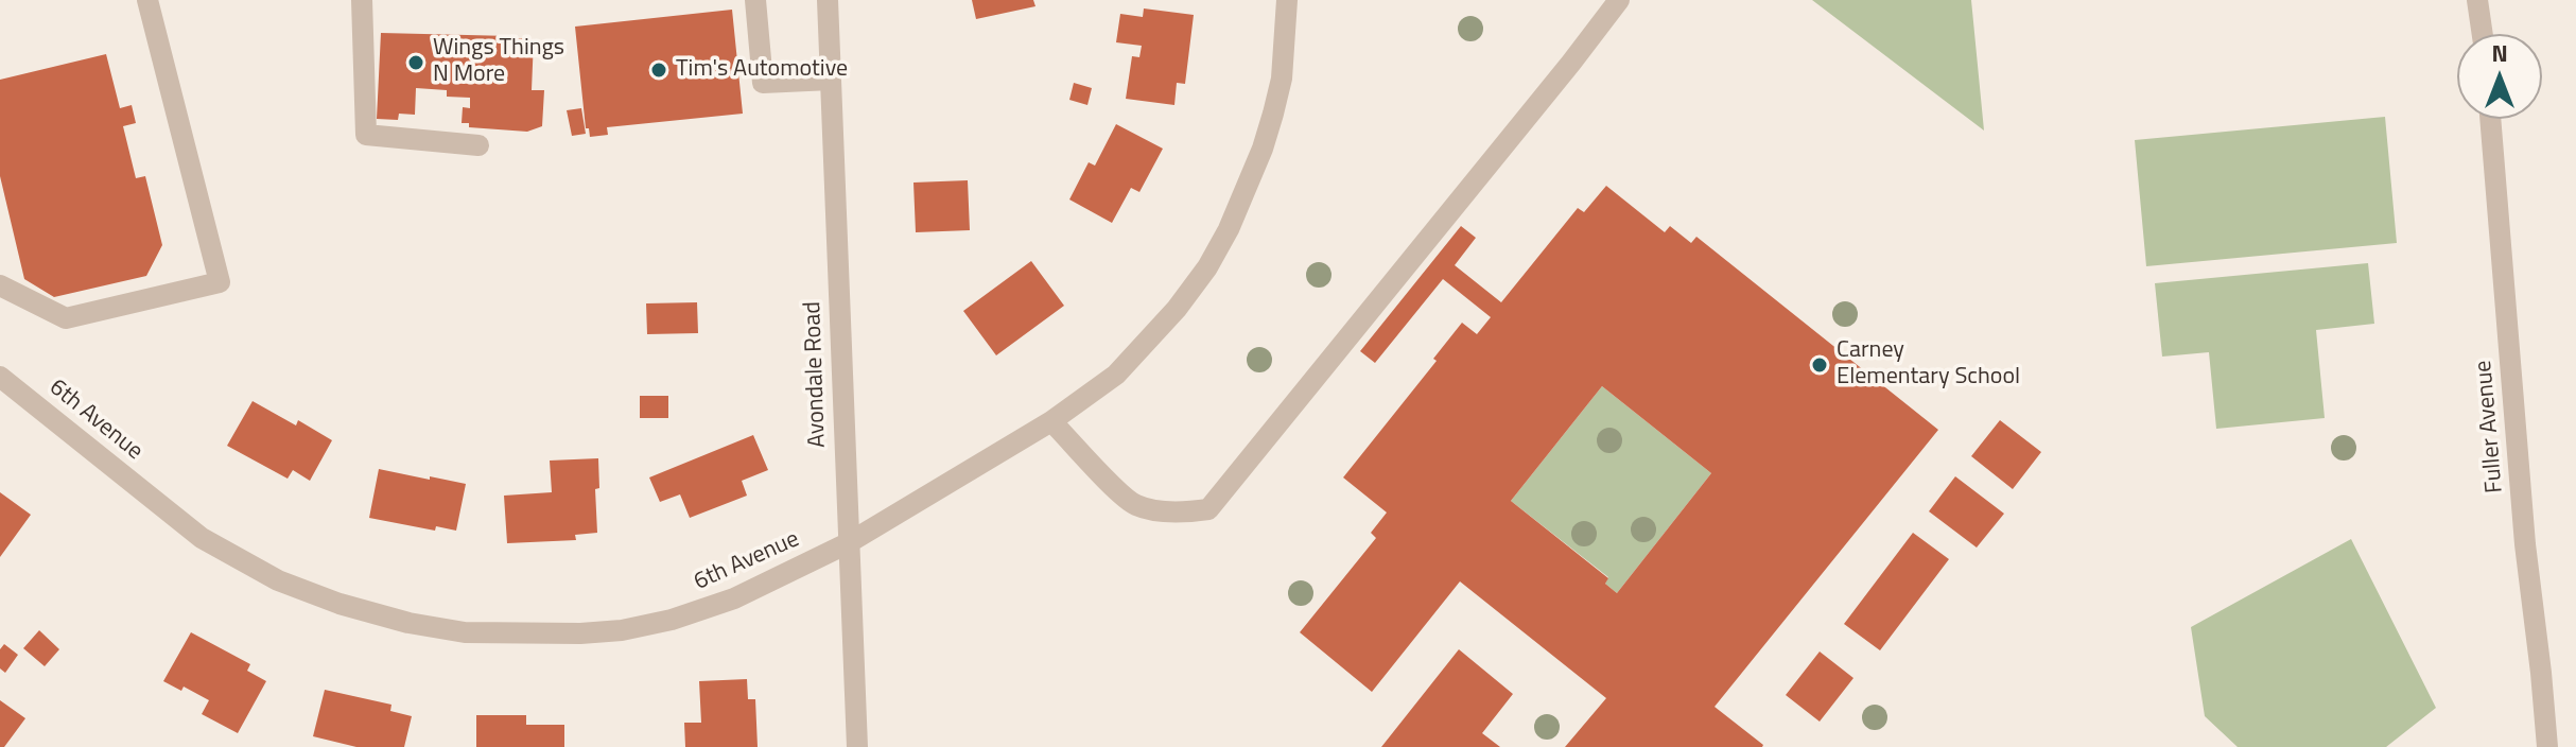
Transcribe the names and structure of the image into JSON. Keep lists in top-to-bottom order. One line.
{"streets":{"street":["Avondale Road","6th Avenue","Fuller Avenue"]},"crossings":[["Avondale Road","6th Avenue"]],"places":["Wings Things N More","Tim's Automotive","Carney Elementary School"],"north":"top"}
